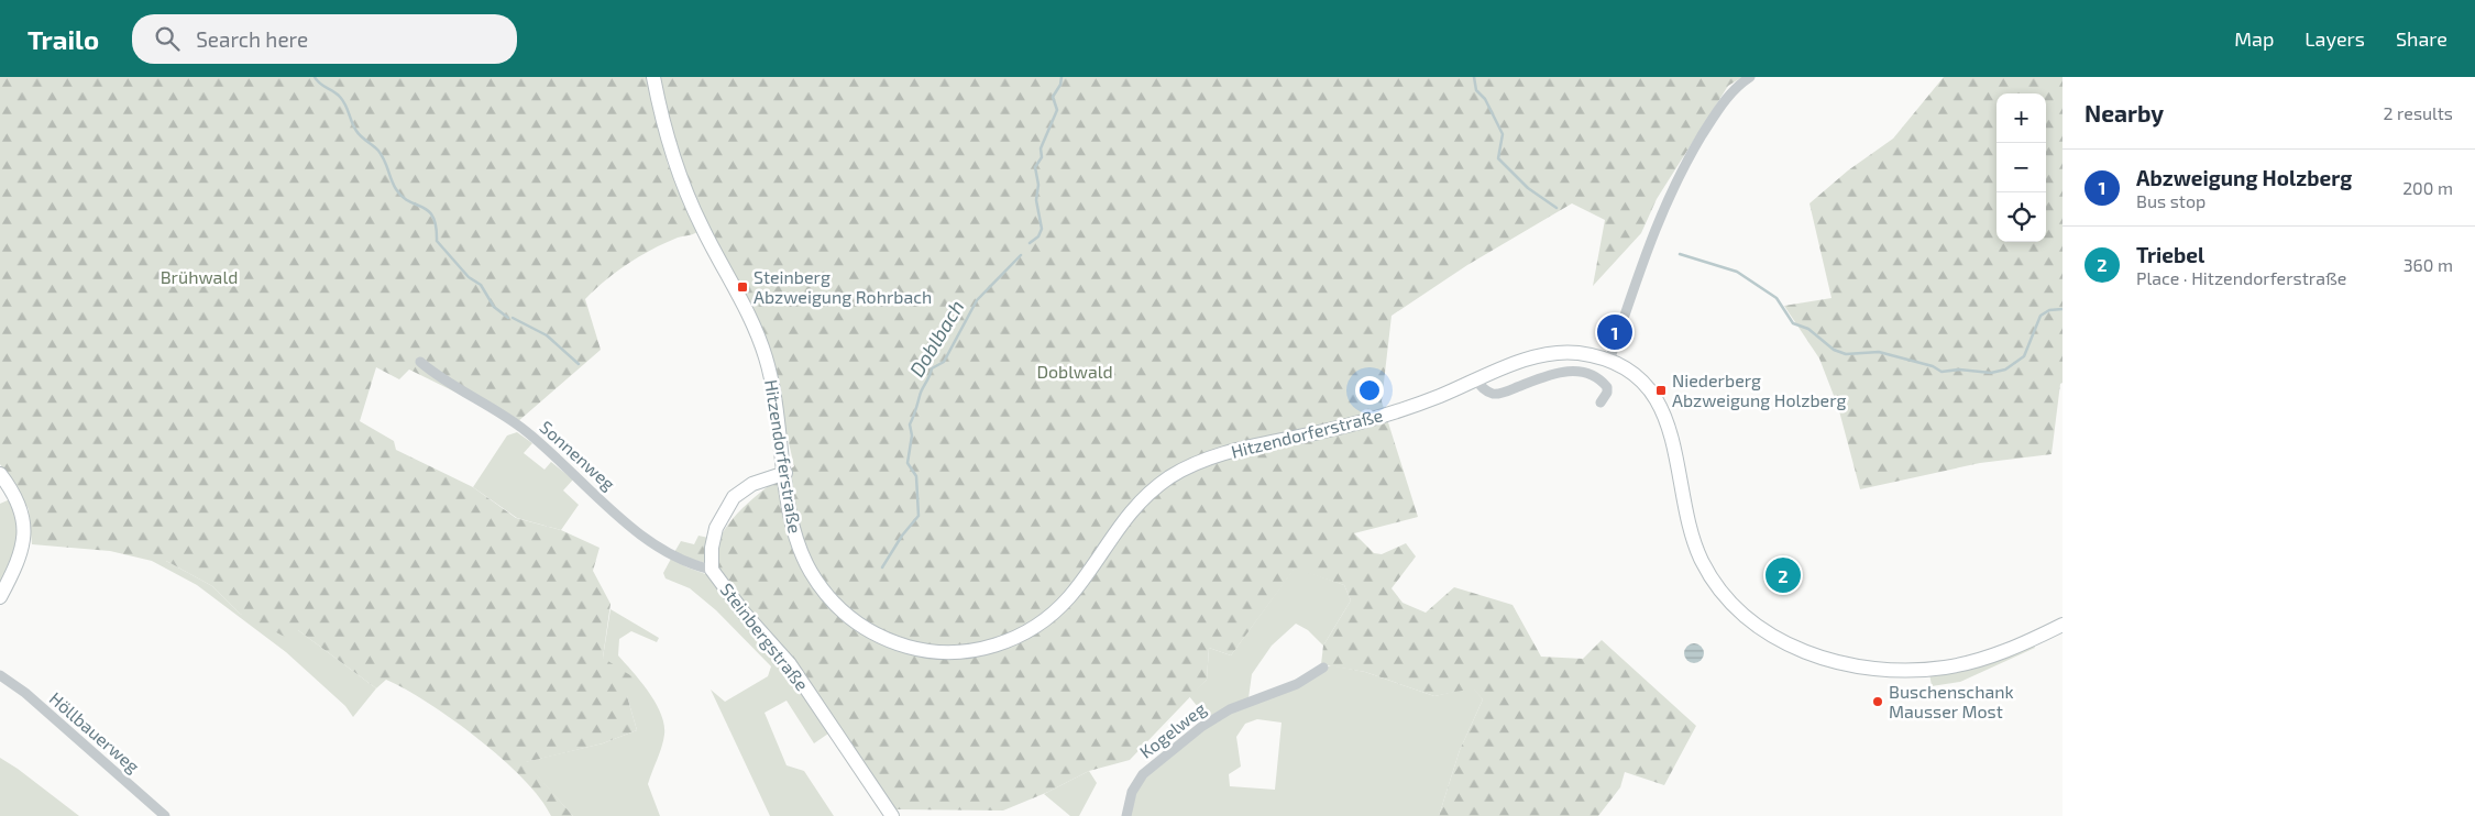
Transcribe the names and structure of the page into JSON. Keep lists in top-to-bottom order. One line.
{"streets":{"main road":["Hitzendorferstraße","Steinbergstraße"],"street":["Sonnenweg","Kogelweg","Höllbauerweg"]},"crossings":[["Hitzendorferstraße","Steinbergstraße"],["Sonnenweg","Steinbergstraße"]],"water":["Doblbach"],"parks":["Brühwald","Doblwald"],"places":{"transit":["Steinberg Abzweigung Rohrbach","Niederberg Abzweigung Holzberg"],"other":["Buschenschank Mausser Most"]},"page":{"header":"Trailo","search":"Search here","nav":["Map","Layers","Share"],"heading":["Nearby","2 results"],"map_buttons":["+","−"],"list":[{"mark":"1","name":"Abzweigung Holzberg","note":"Bus stop","value":"200 m"},{"mark":"2","name":"Triebel","note":"Place · Hitzendorferstraße","value":"360 m"}],"pins":["1","2"]}}
